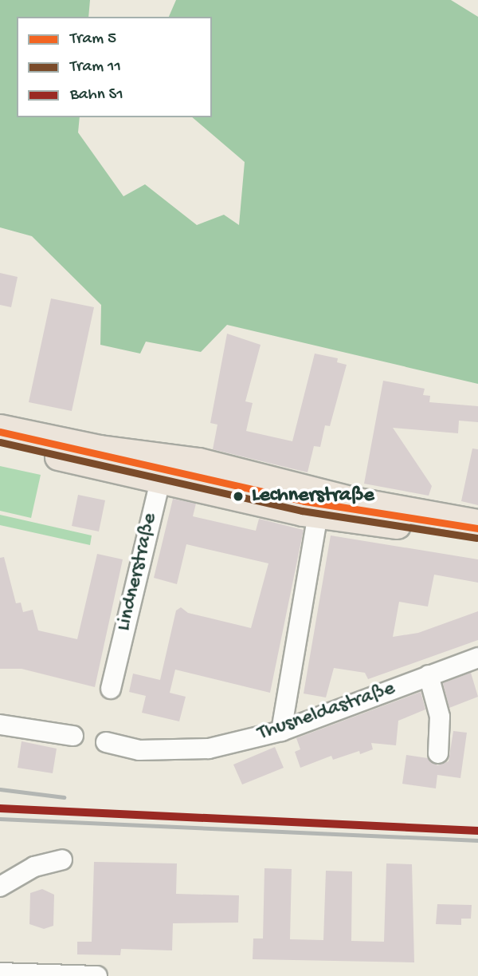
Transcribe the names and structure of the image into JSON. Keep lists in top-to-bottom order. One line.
{"streets":{"street":["Lindnerstraße","Thusneldastraße"]},"places":["Lechnerstraße"],"lines":["tram line 5","tram line 11","rail line S1"],"legend":["Tram 5","Tram 11","Bahn S1"]}
